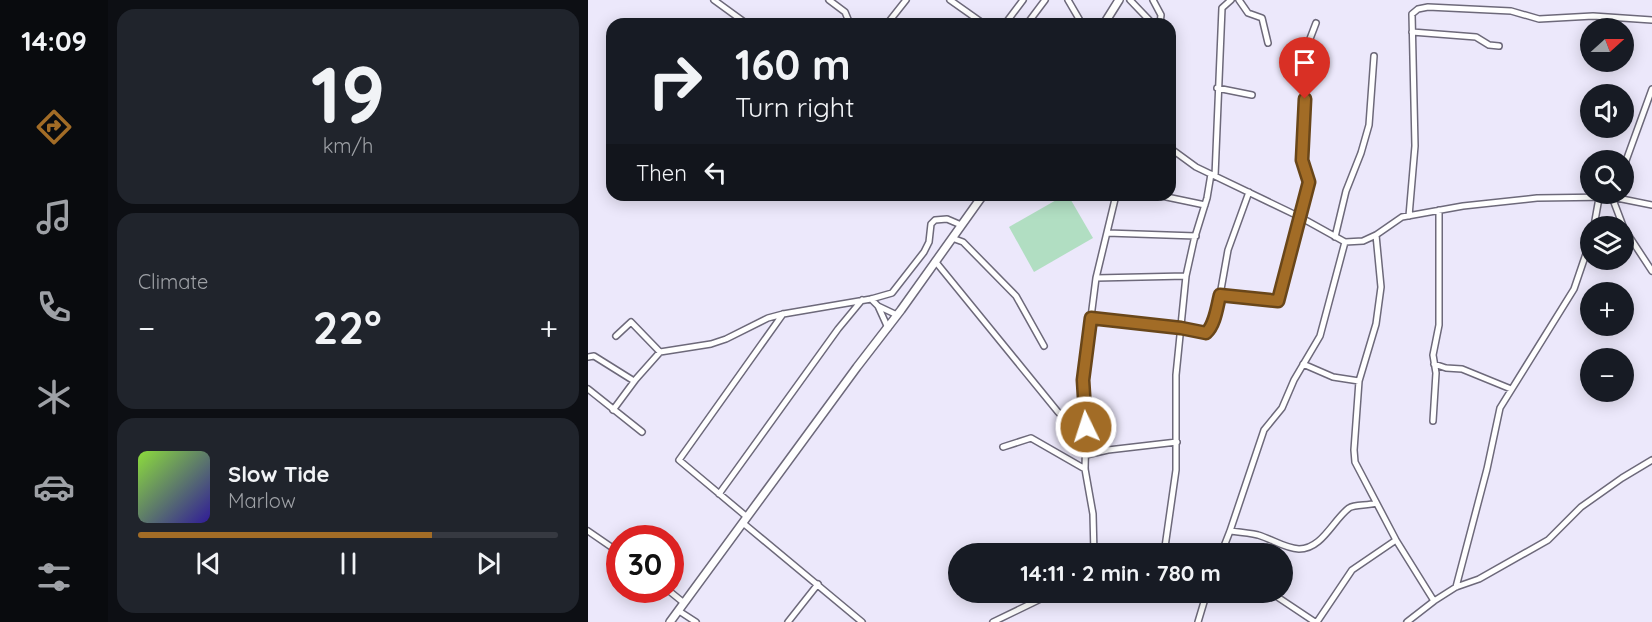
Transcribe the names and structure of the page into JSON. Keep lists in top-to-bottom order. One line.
{"north":"right","page":{"tabs":"14:09","tile":[["19","km/h"],"Climate"],"map_buttons":["+","−"],"turn":["160 m","Turn right"],"then":"Then","heat":["−","22°","+"],"song":["Slow Tide","Marlow"],"limit":"30","trip":"14:11 · 2 min · 780 m"}}
